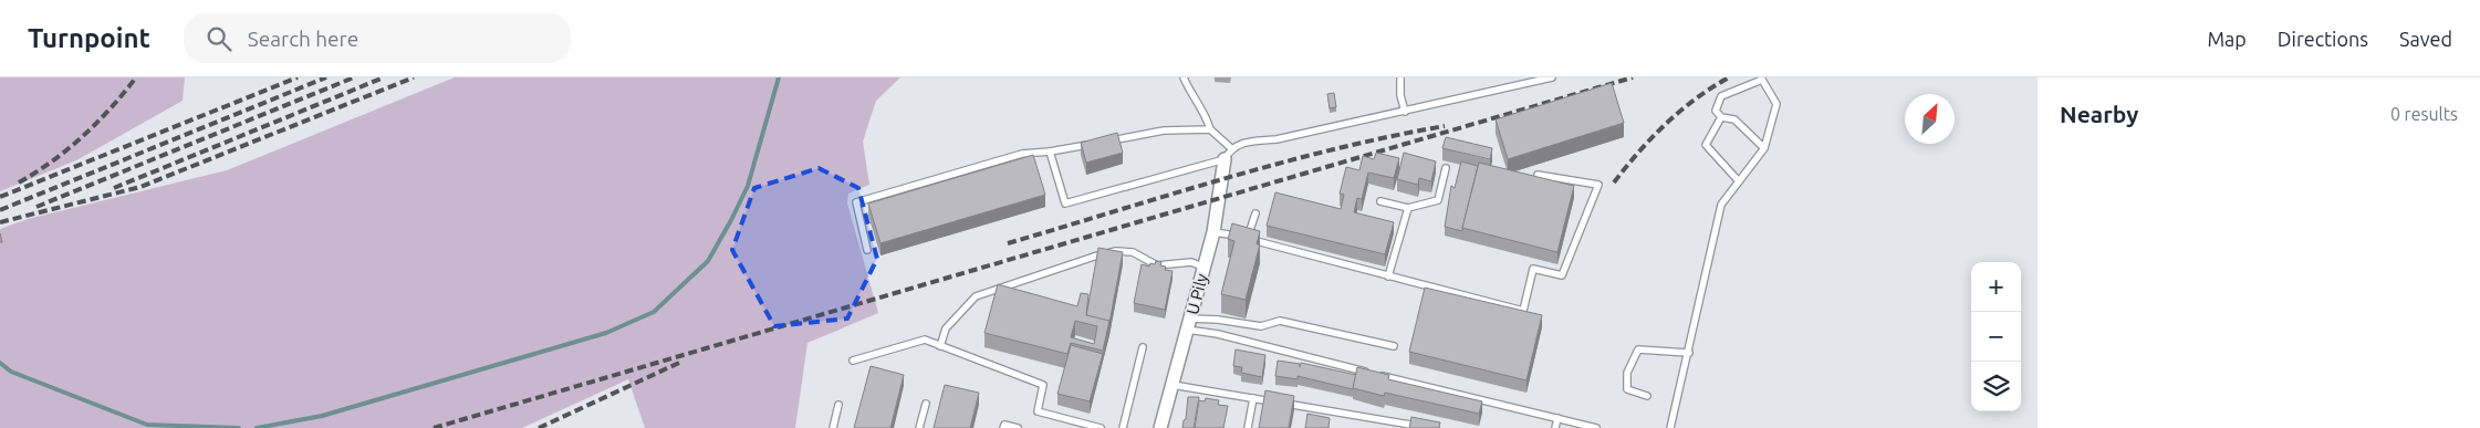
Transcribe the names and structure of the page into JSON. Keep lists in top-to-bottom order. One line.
{"streets":{"street":["U Pily"]},"north":"top right","page":{"header":"Turnpoint","search":"Search here","nav":["Map","Directions","Saved"],"heading":["Nearby","0 results"],"map_buttons":["+","−"]}}
